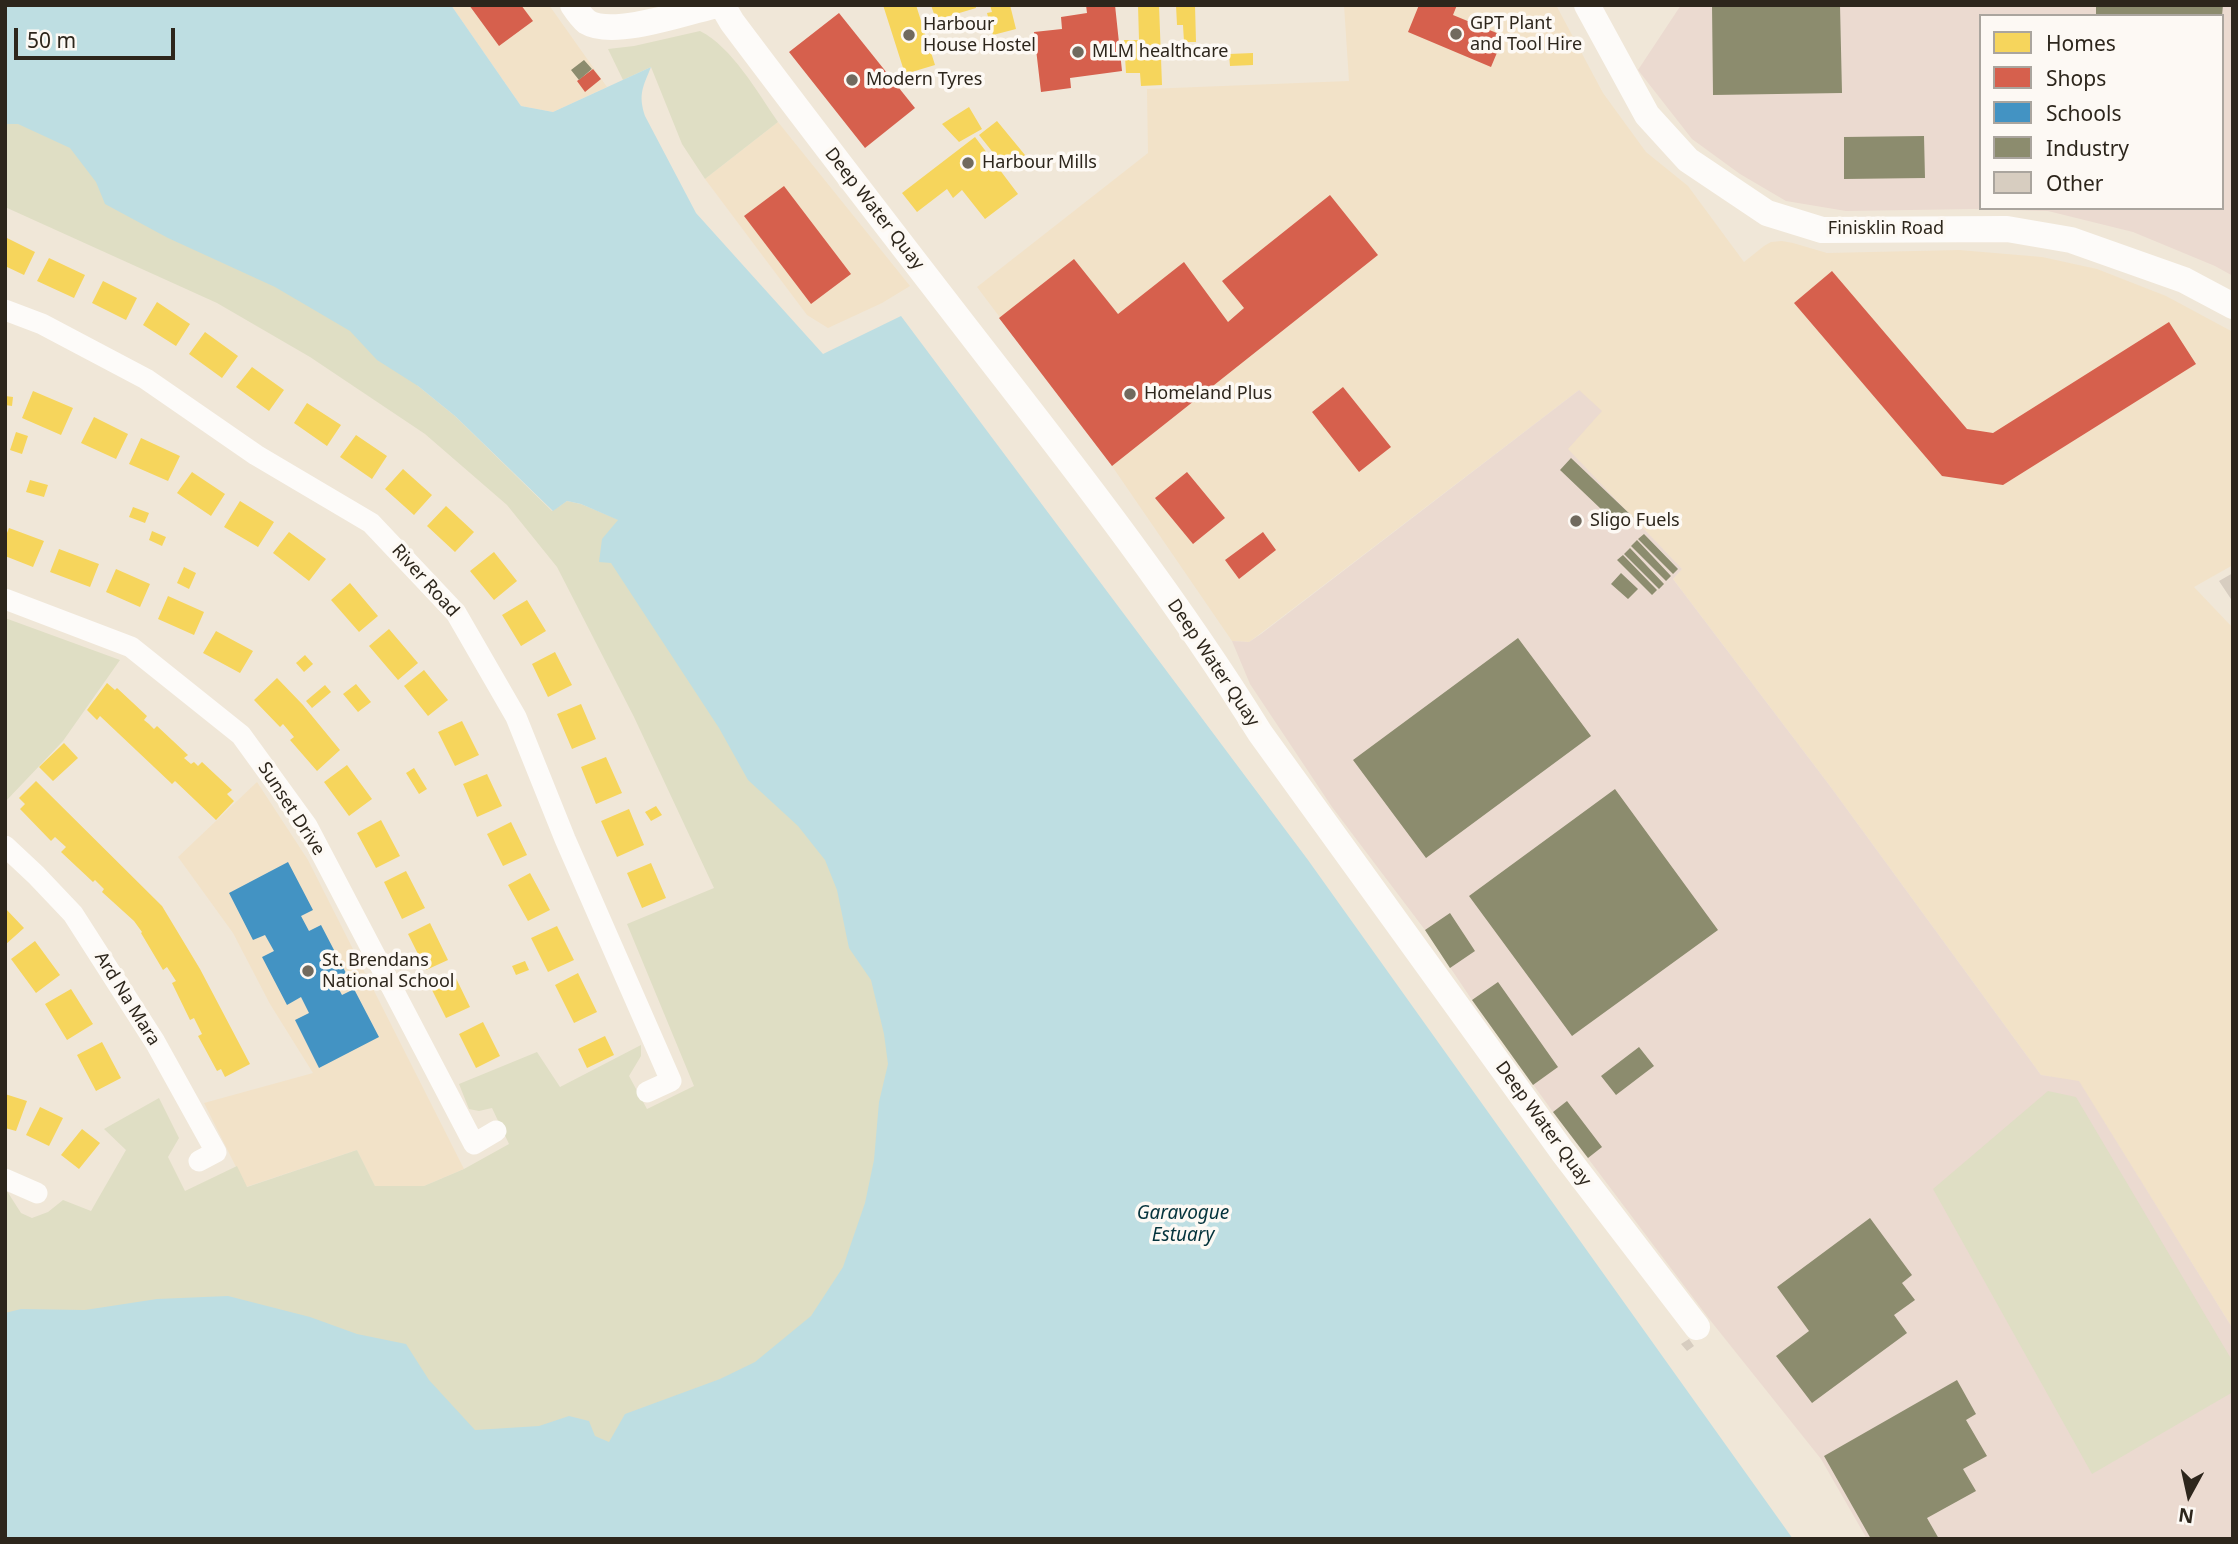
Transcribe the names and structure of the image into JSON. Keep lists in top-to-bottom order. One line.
{"streets":{"street":["Deep Water Quay","Finisklin Road","River Road","Sunset Drive","Ard Na Mara"]},"water":["Garavogue Estuary"],"places":["GPT Plant and Tool Hire","Harbour House Hostel","MLM healthcare","Modern Tyres","Harbour Mills","Homeland Plus","Sligo Fuels","St. Brendans National School"],"legend":["Homes","Shops","Schools","Industry","Other"],"scale_bar":"50 m","north":"bottom"}
